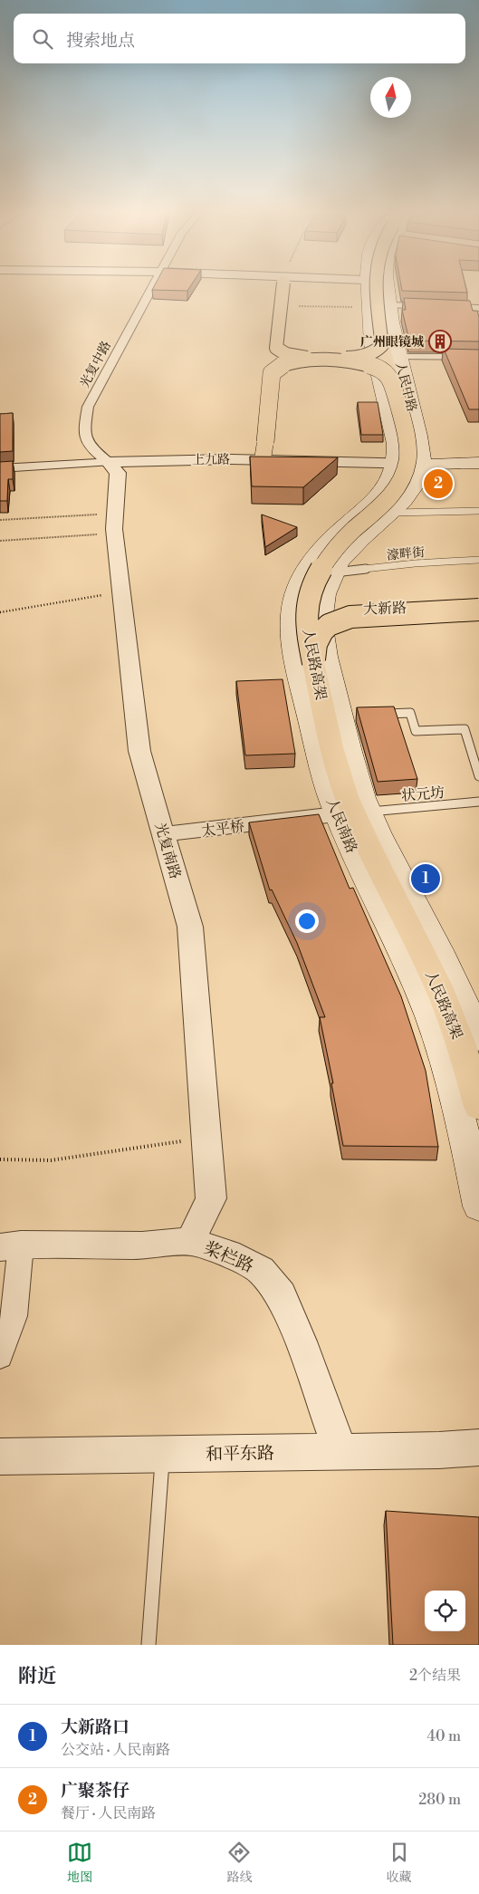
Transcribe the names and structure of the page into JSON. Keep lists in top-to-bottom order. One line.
{"streets":{"main road":["人民中路","人民路高架","人民南路"],"street":["光复中路","上九路","大新路","太平桥","光复南路","桨栏路","和平东路"],"lane":["濠畔街","状元坊"]},"crossings":[["光复中路","上九路"],["光复中路","光复南路"],["人民中路","上九路"],["人民中路","人民南路"],["上九路","人民南路"],["上九路","光复南路"],["濠畔街","人民南路"],["大新路","人民南路"],["状元坊","人民南路"],["人民南路","太平桥"],["太平桥","光复南路"],["光复南路","桨栏路"],["桨栏路","和平东路"]],"places":{"building":["广州眼镜城"]},"north":"top","page":{"search":"搜索地点","pins":["2","1"],"heading":["附近","2个结果"],"list":[{"mark":"1","name":"大新路口","note":"公交站 · 人民南路","value":"40 m"},{"mark":"2","name":"广聚茶仔","note":"餐厅 · 人民南路","value":"280 m"}],"nav":["地图","路线","收藏"]}}
